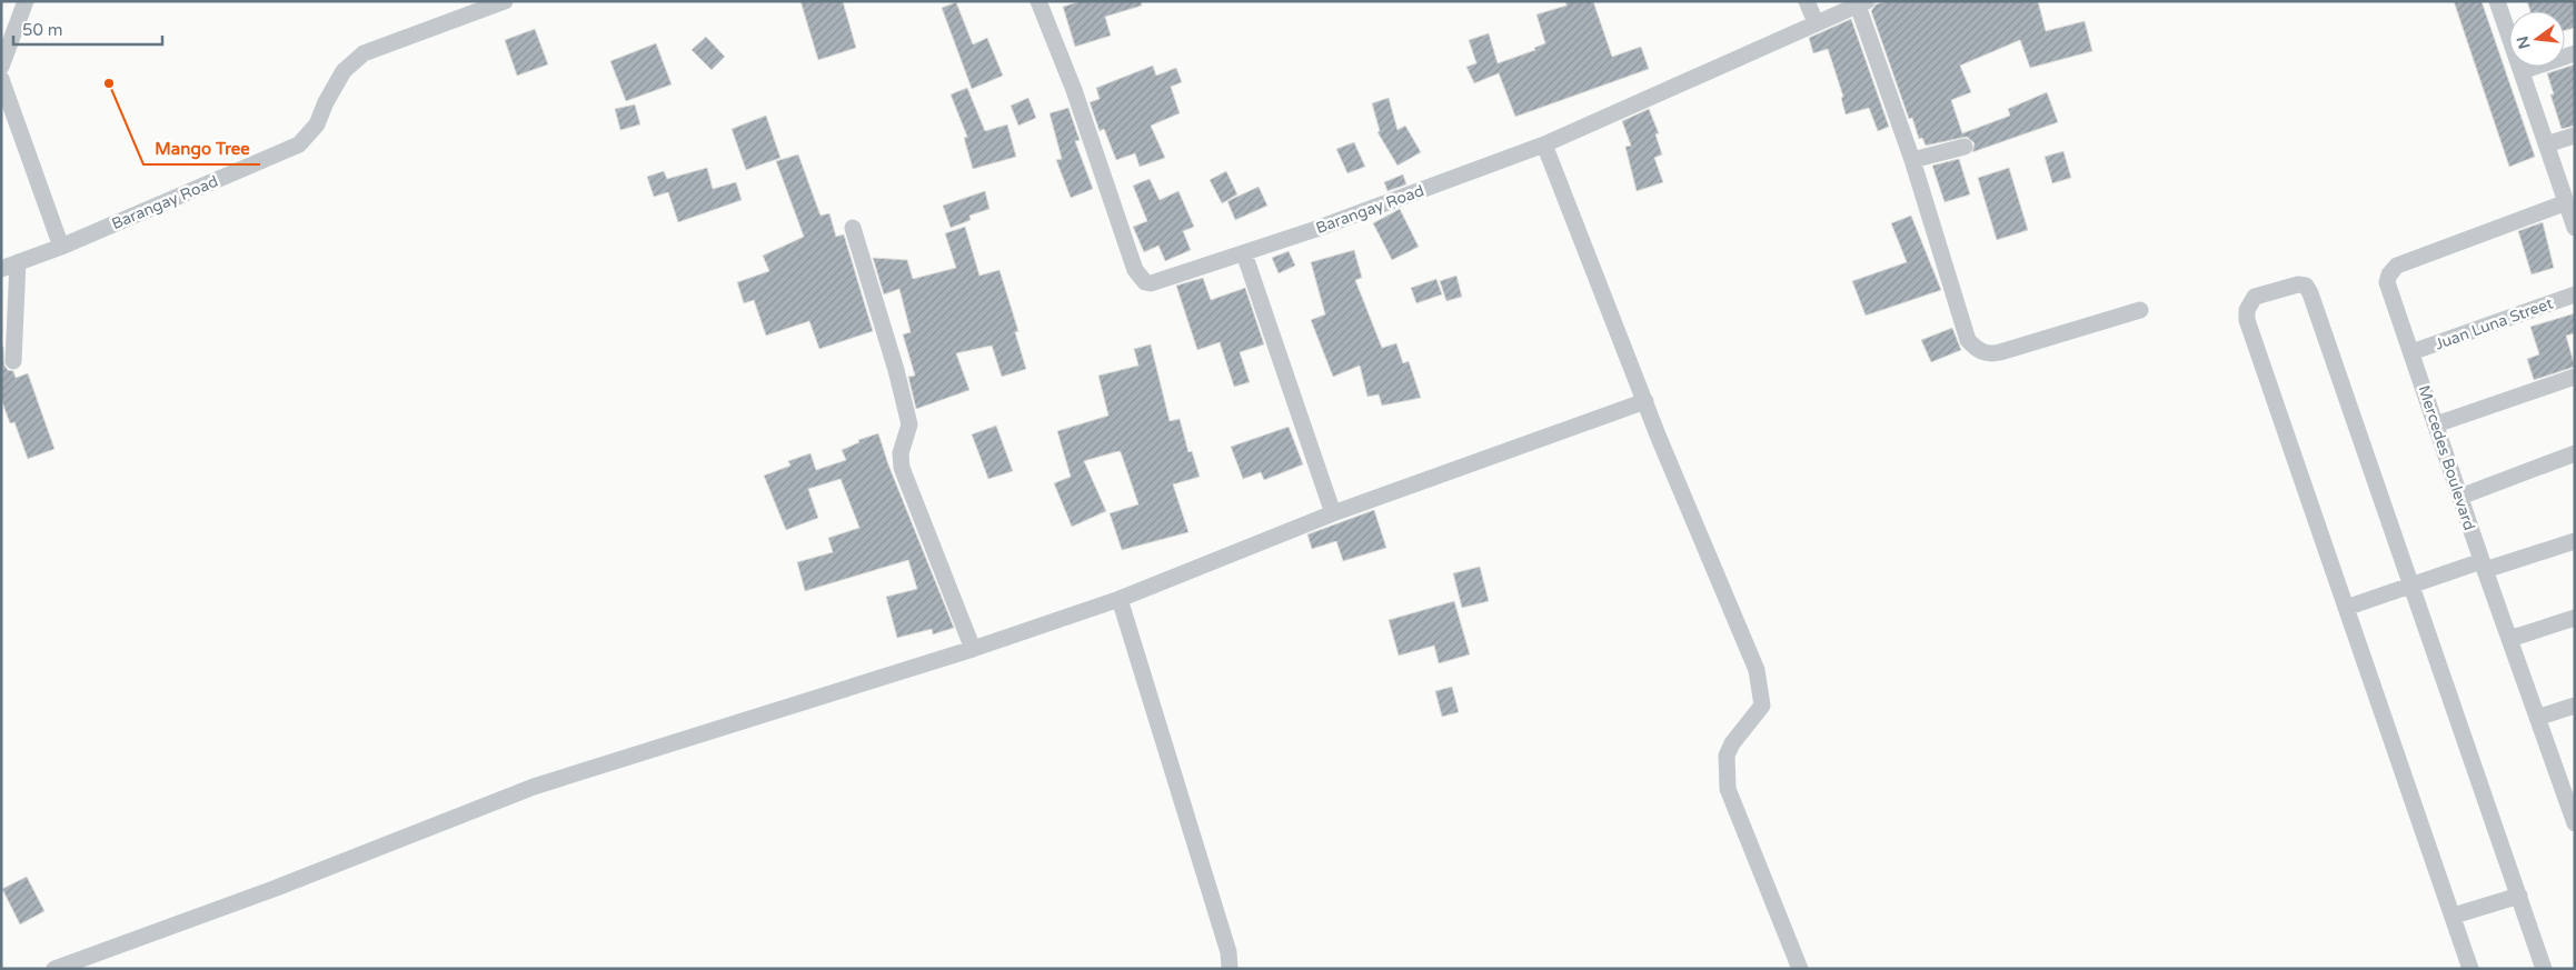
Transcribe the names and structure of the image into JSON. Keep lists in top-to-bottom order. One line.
{"streets":{"street":["Barangay Road","Juan Luna Street","Mercedes Boulevard"]},"crossings":[["Juan Luna Street","Mercedes Boulevard"]],"places":["Mango Tree"],"scale_bar":"50 m","north":"left"}
